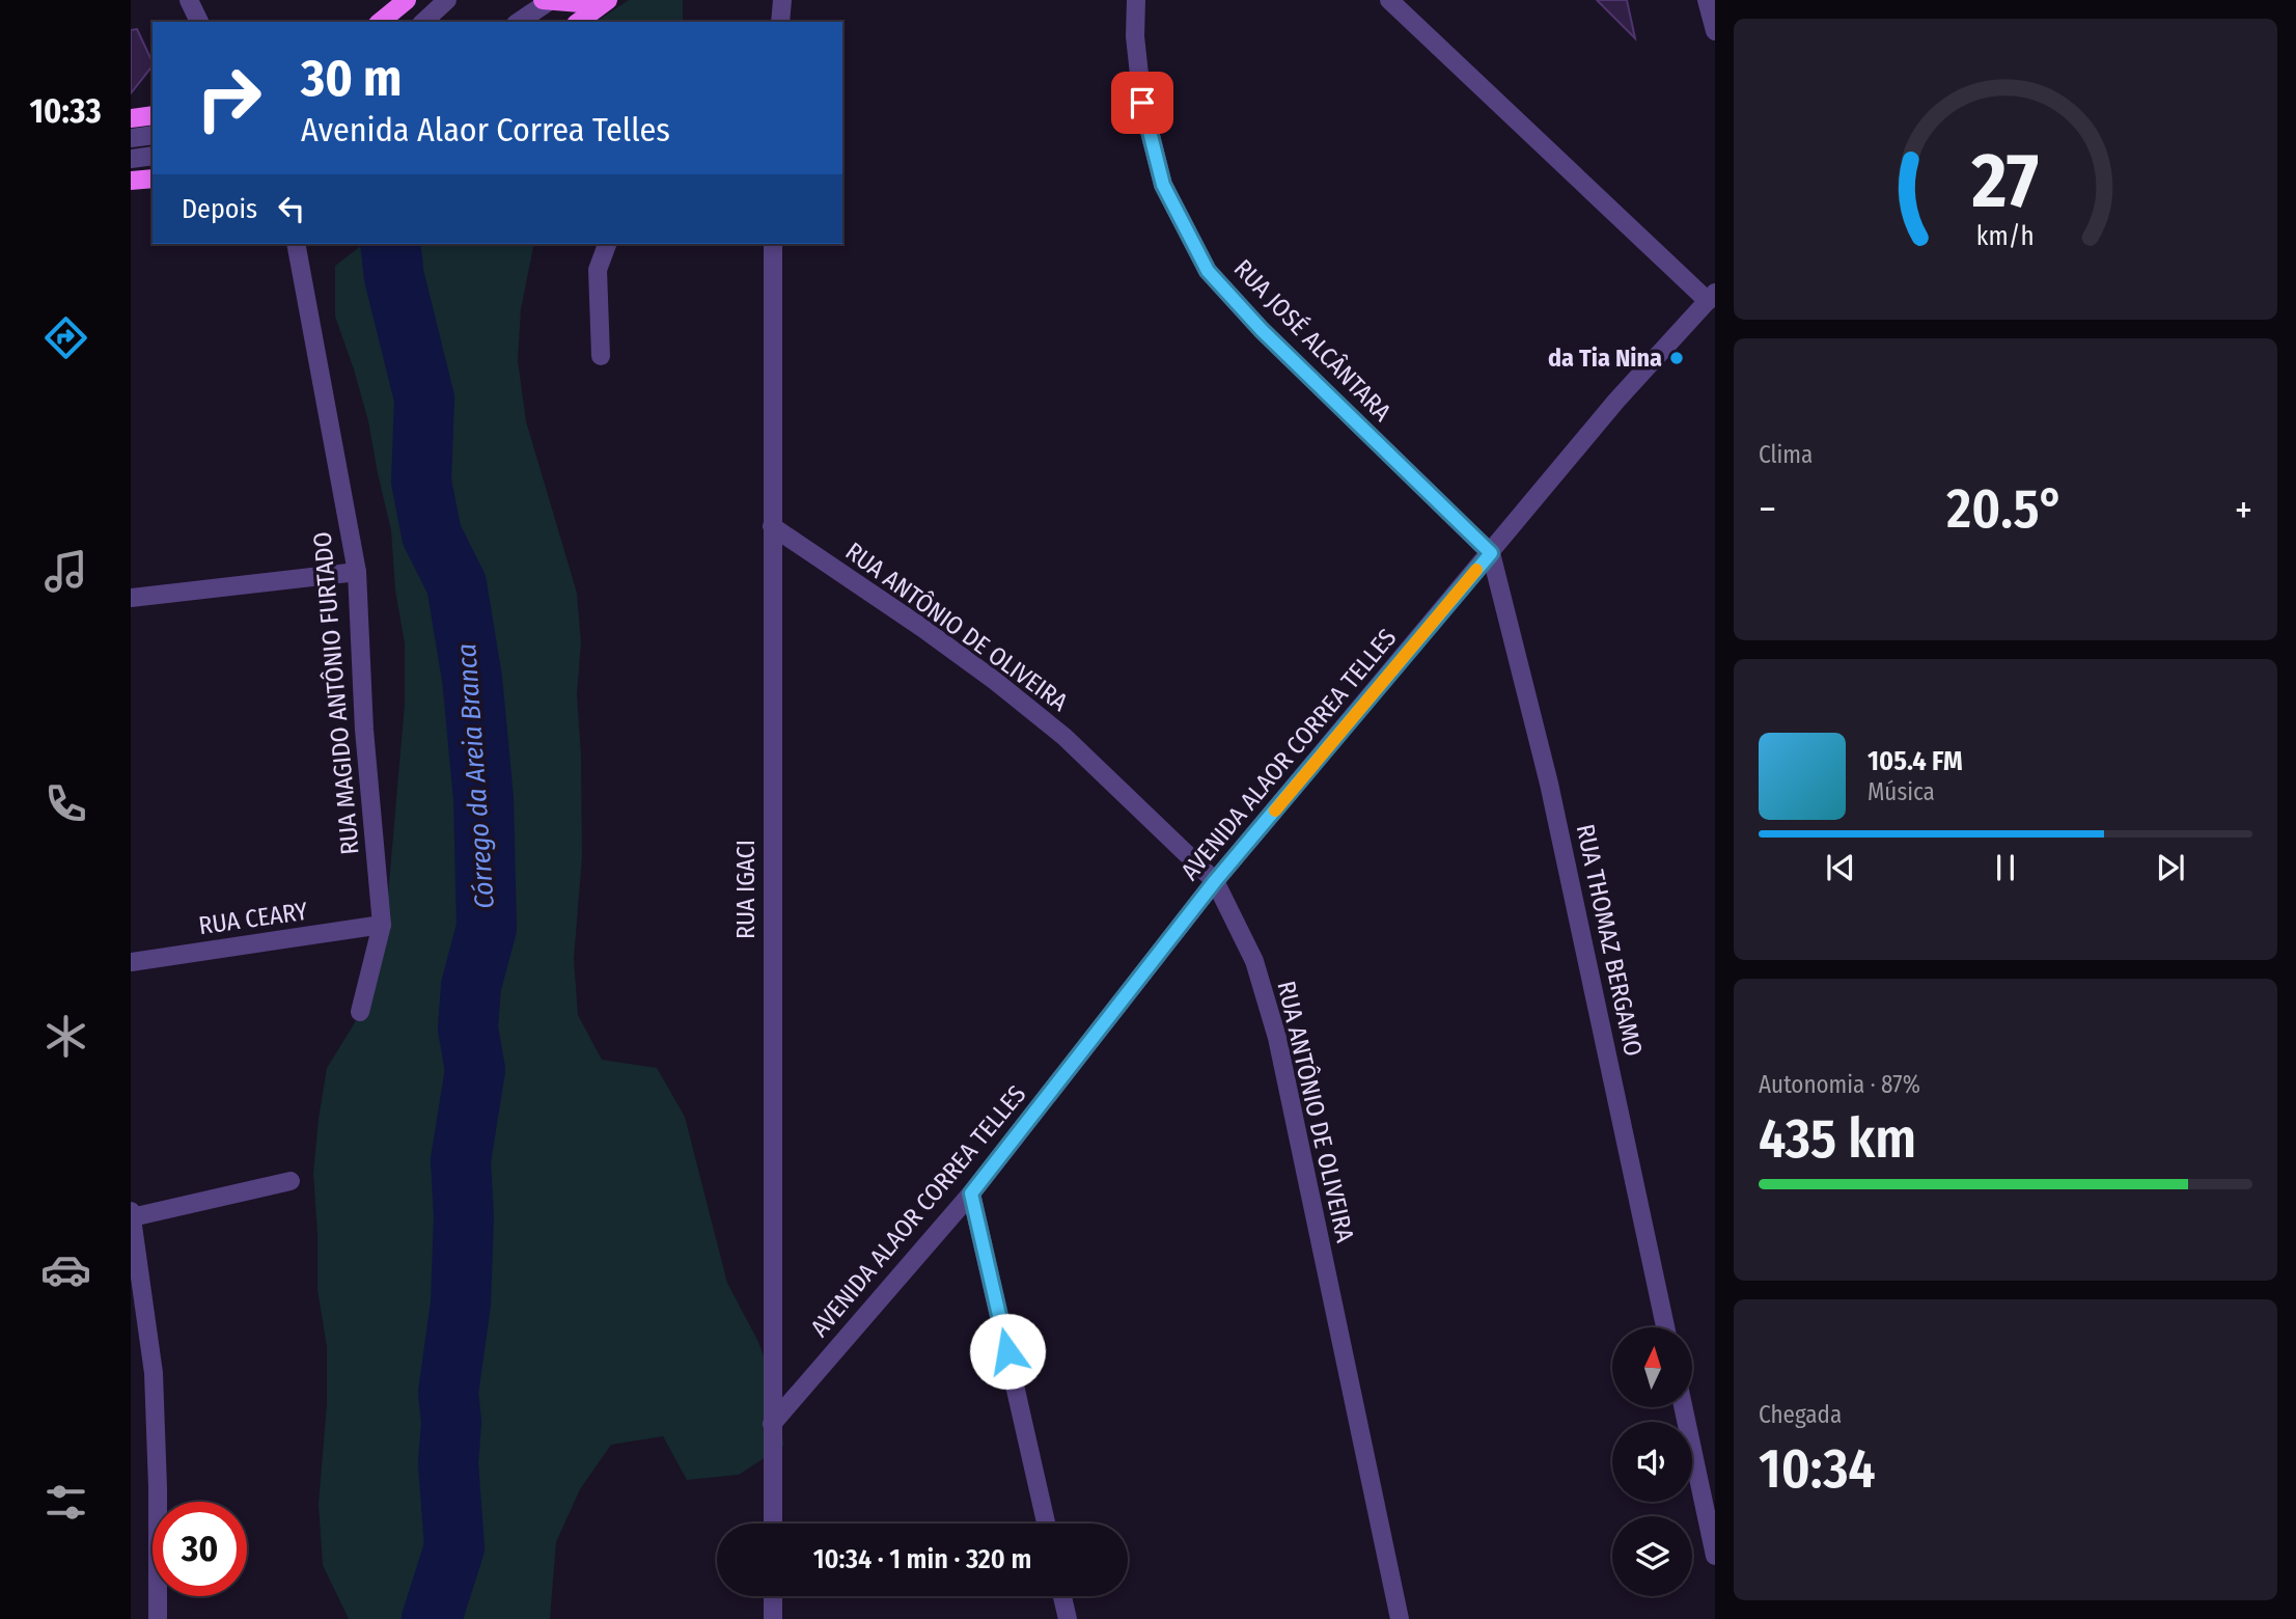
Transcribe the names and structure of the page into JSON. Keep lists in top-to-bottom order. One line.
{"streets":{"street":["RUA JOSÉ ALCÂNTARA","RUA ANTÔNIO DE OLIVEIRA","RUA MAGIDO ANTÔNIO FURTADO","AVENIDA ALAOR CORREA TELLES","RUA IGACI","RUA CEARY","RUA THOMAZ BERGAMO"]},"crossings":[["RUA JOSÉ ALCÂNTARA","AVENIDA ALAOR CORREA TELLES"],["RUA JOSÉ ALCÂNTARA","RUA THOMAZ BERGAMO"],["RUA ANTÔNIO DE OLIVEIRA","AVENIDA ALAOR CORREA TELLES"],["RUA ANTÔNIO DE OLIVEIRA","RUA IGACI"],["RUA MAGIDO ANTÔNIO FURTADO","RUA CEARY"],["AVENIDA ALAOR CORREA TELLES","RUA IGACI"],["AVENIDA ALAOR CORREA TELLES","RUA THOMAZ BERGAMO"]],"water":["Córrego da Areia Branca"],"places":["da Tia Nina"],"north":"top","page":{"tabs":"10:33","turn":["30 m","Avenida Alaor Correa Telles"],"then":"Depois","tile":["Clima",["Autonomia · 87%","435 km"],["Chegada","10:34"]],"heat":["−","20.5°","+"],"song":["105.4 FM","Música"],"limit":"30","trip":"10:34 · 1 min · 320 m","gauge":["27","km/h"]}}
